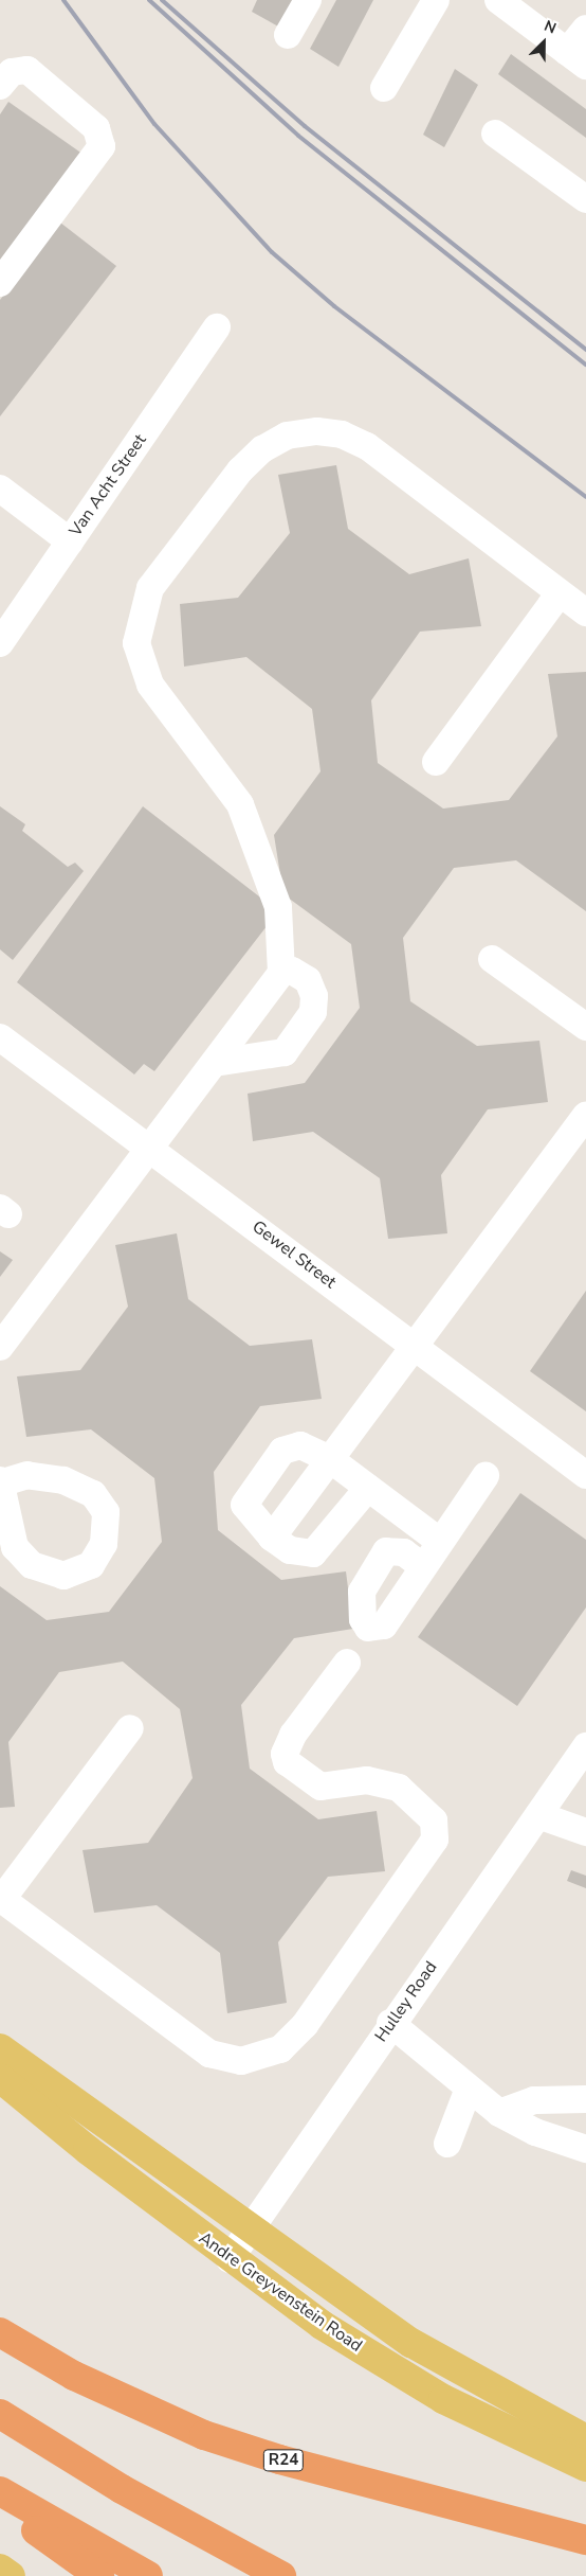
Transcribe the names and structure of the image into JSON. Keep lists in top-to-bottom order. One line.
{"streets":{"highway":["R24"],"main road":["Andre Greyvenstein Road"],"street":["Van Acht Street","Gewel Street","Hulley Road"]},"crossings":[["Hulley Road","Andre Greyvenstein Road"]],"north":"top right"}
